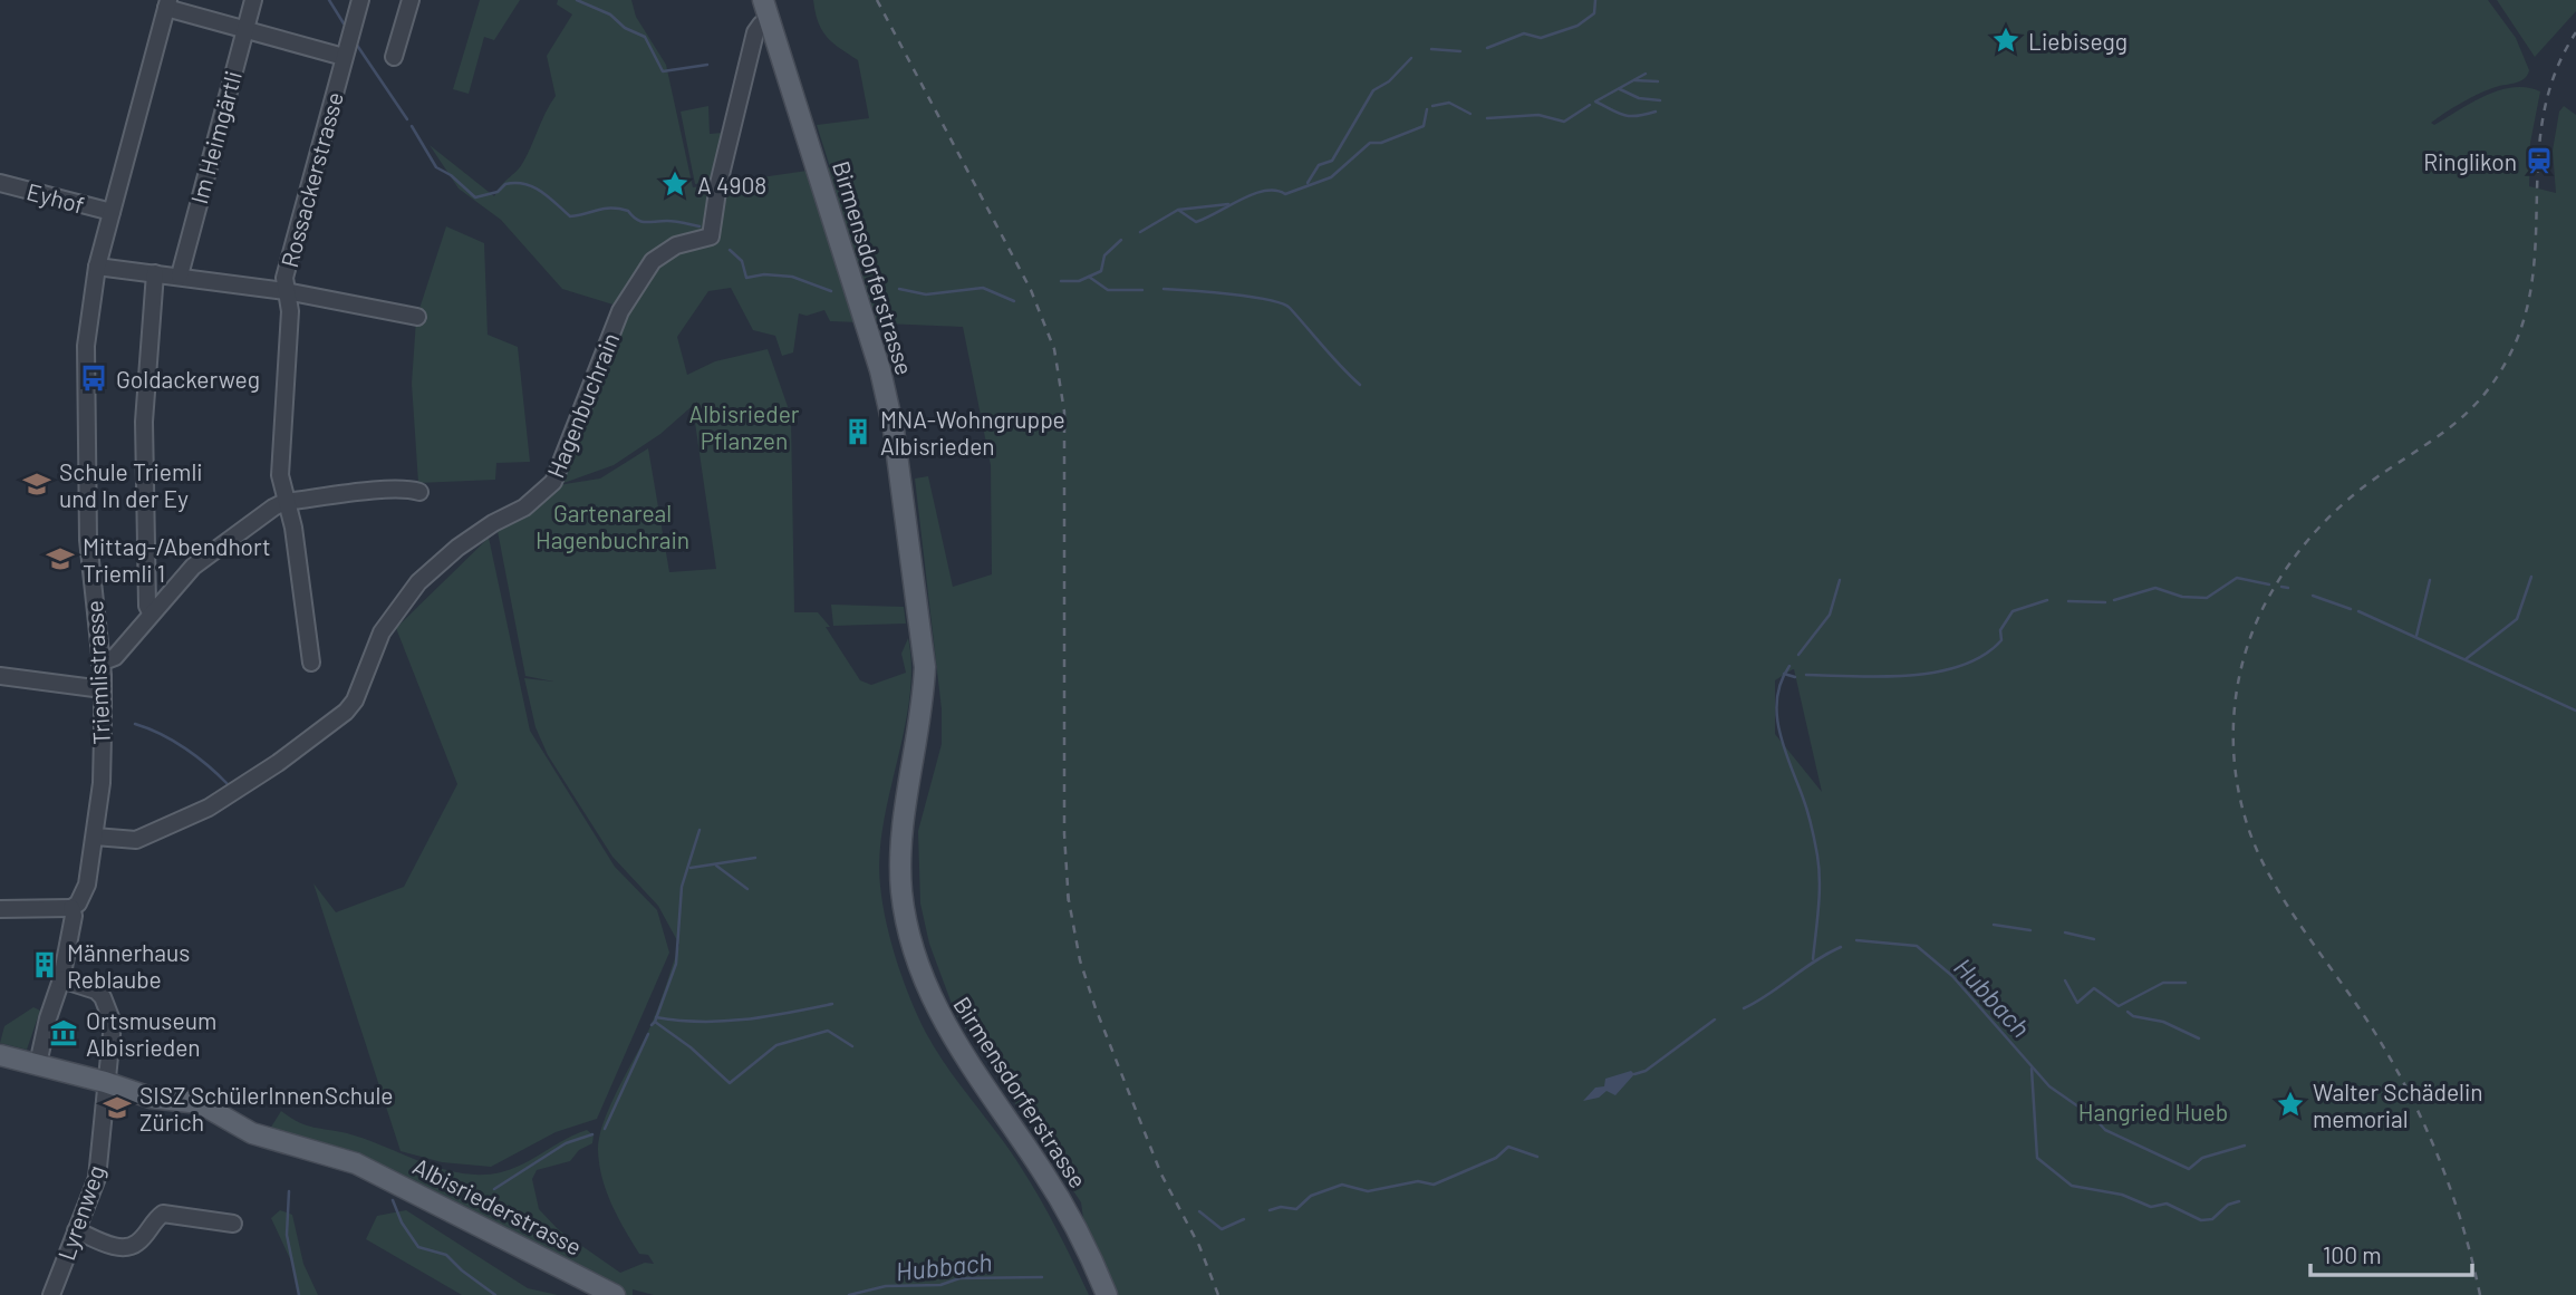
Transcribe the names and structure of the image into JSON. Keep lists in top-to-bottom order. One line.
{"streets":{"main road":["Birmensdorferstrasse","Albisriederstrasse"],"street":["Im Heimgärtli","Rossackerstrasse","Eyhof","Hagenbuchrain","Triemlistrasse","Lyrenweg"]},"crossings":[["Eyhof","Triemlistrasse"],["Birmensdorferstrasse","Hagenbuchrain"],["Hagenbuchrain","Triemlistrasse"],["Triemlistrasse","Albisriederstrasse"],["Triemlistrasse","Lyrenweg"],["Albisriederstrasse","Lyrenweg"]],"water":["Hubbach"],"parks":["Albisrieder Pflanzen","Gartenareal Hagenbuchrain","Hangried Hueb"],"places":{"place":["Liebisegg","A 4908","Walter Schädelin memorial"],"station":["Ringlikon"],"bus stop":["Goldackerweg"],"building":["MNA-Wohngruppe Albisrieden","Männerhaus Reblaube"],"school or university":["Schule Triemli und In der Ey","Mittag-/Abendhort Triemli 1","SISZ SchülerInnenSchule Zürich"],"museum":["Ortsmuseum Albisrieden"]},"scale_bar":"100 m"}
